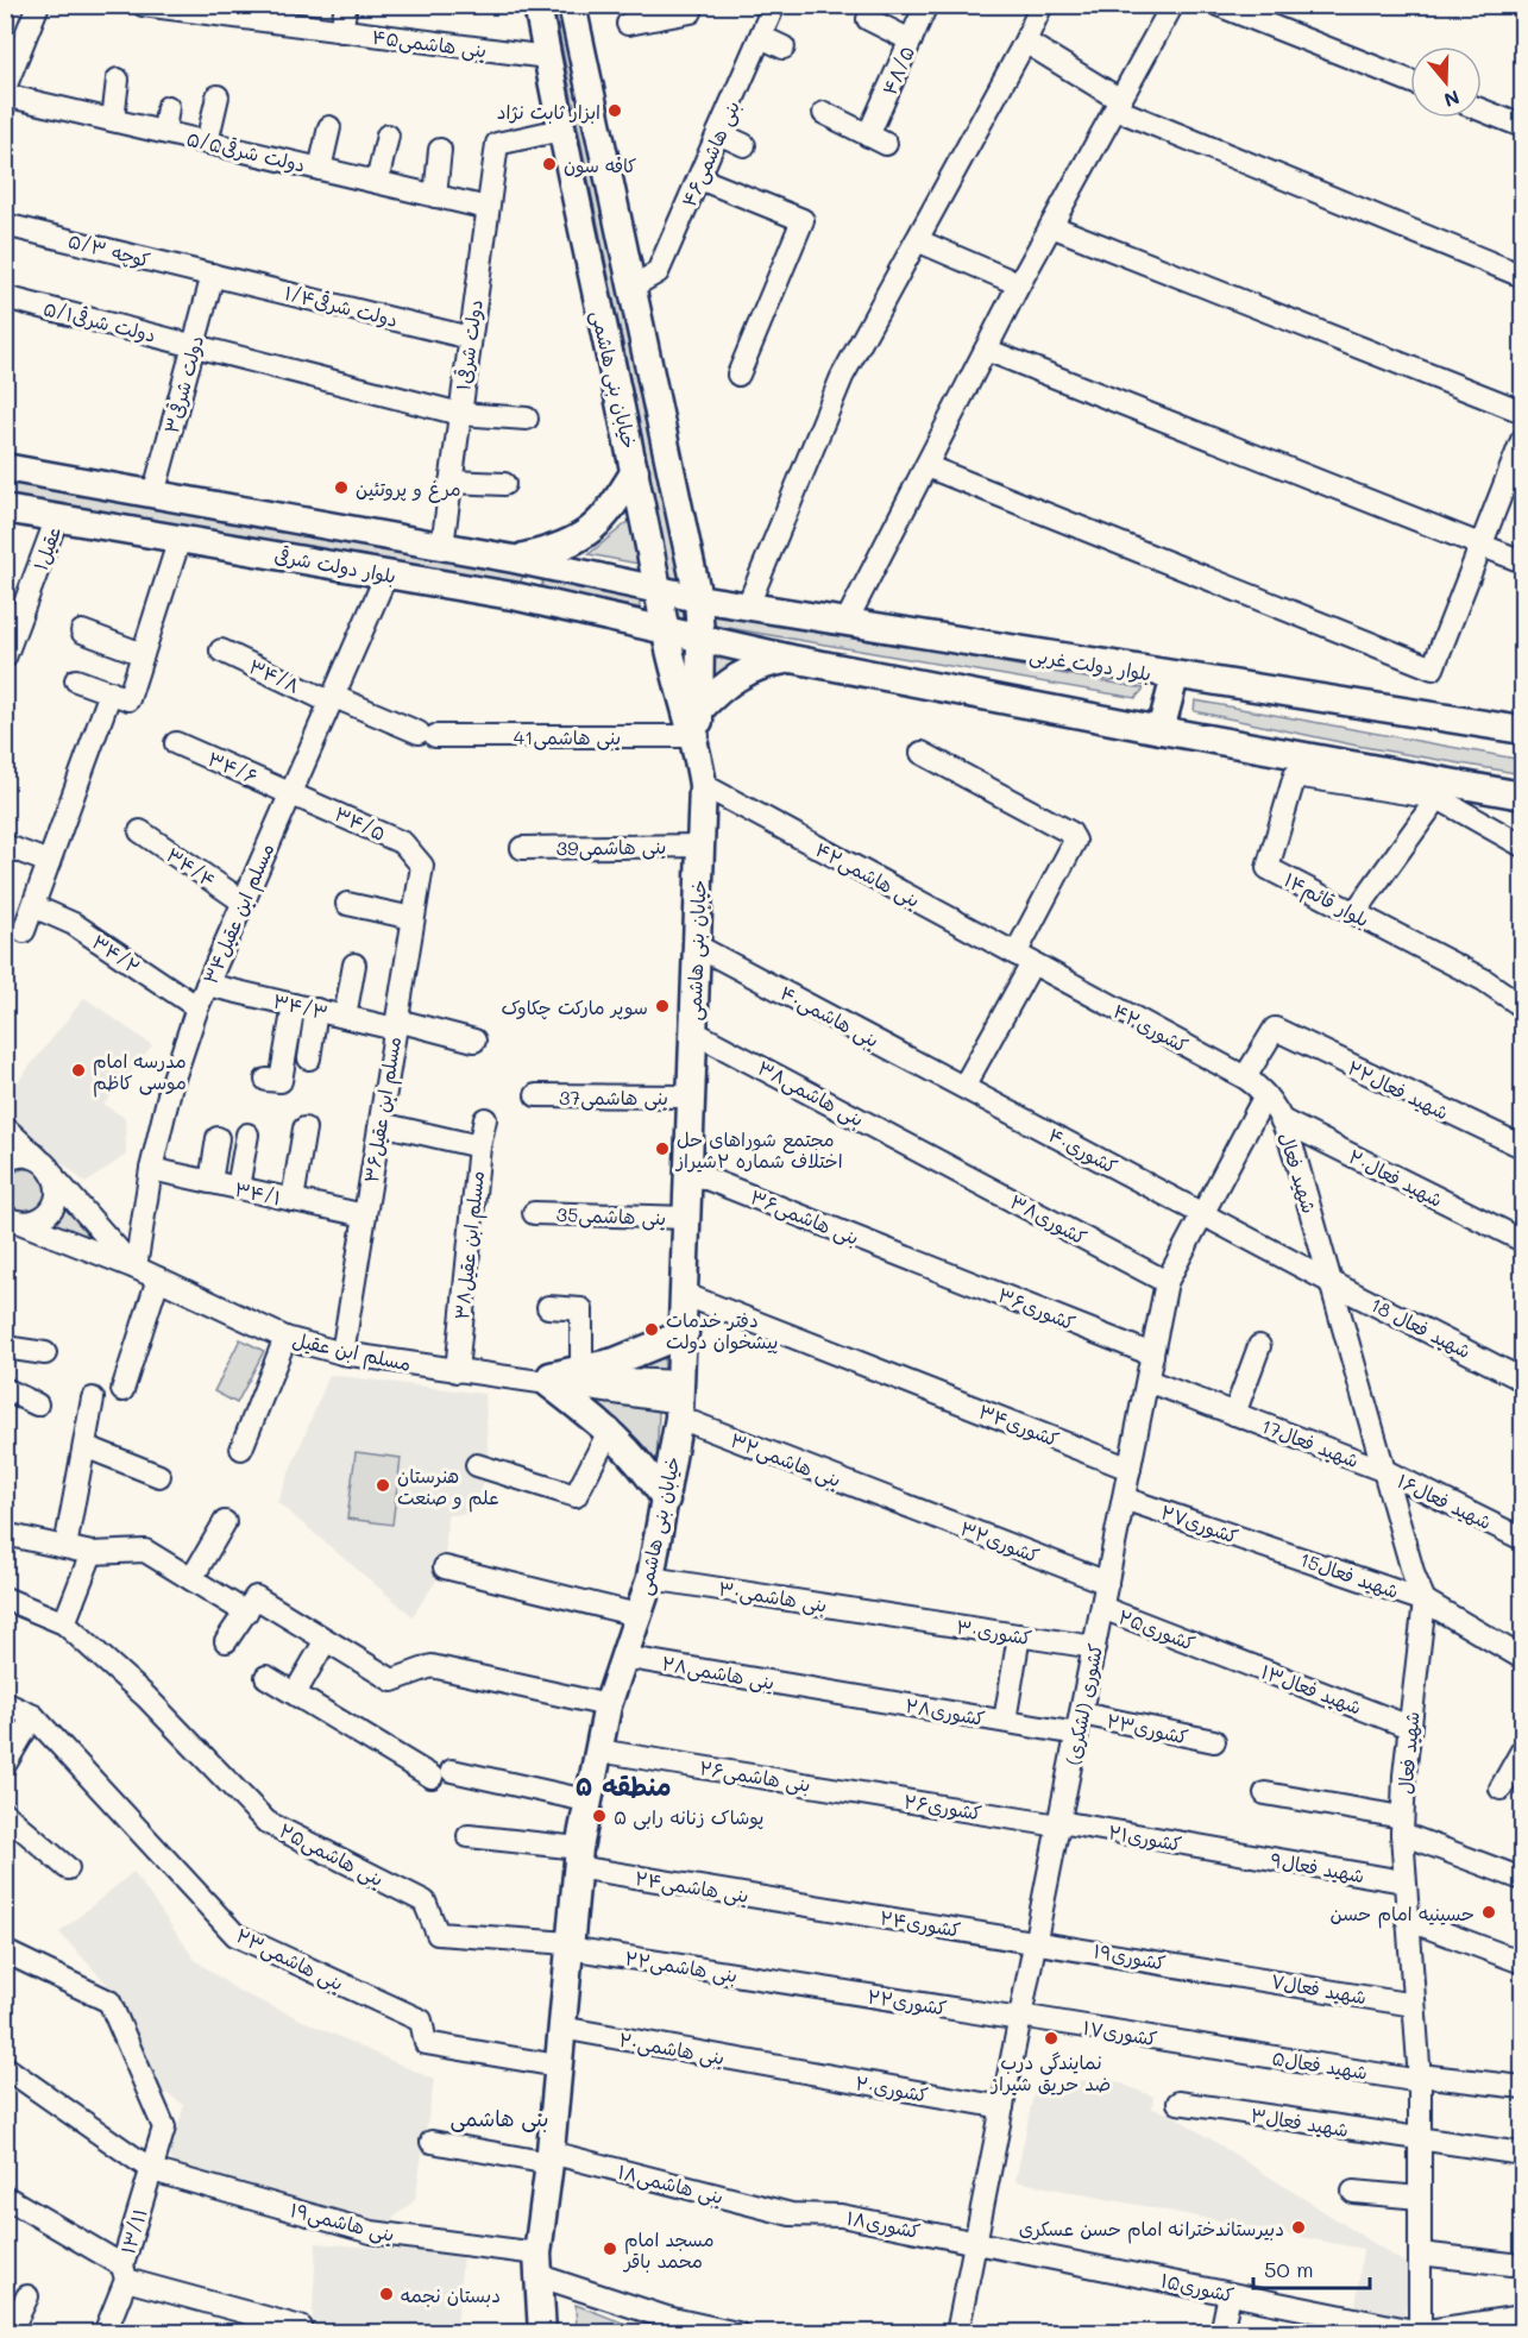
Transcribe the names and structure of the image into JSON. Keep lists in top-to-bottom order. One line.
{"streets":{"main road":["خیابان بنی هاشمی","بلوار دولت شرقی","بلوار دولت غربی"],"street":["بنی هاشمی۴۵","۴۸/۵","۵/۵دولت شرقی","بنی هاشمی۴۶","کوچه ۵/۳","۱/۴دولت شرقی","۵/۱دولت شرقی","۱دولت شرقی","۳دولت شرقی","عقیل۱","۳۴/۸","بنی هاشمی41","۳۴/۶","۳۴/۵","بنی هاشمی39","۳۴/۴","بنی هاشمی۴۲","بلوار قائم۱۴","مسلم ابن عقیل۳۴","۳۴/۲","۳۴/۳","بنی هاشمی۴۰","کشوری۴۲","شهید فعال۲۲","بنی هاشمی۳۸","بنی هاشمی37","مسلم ابن عقیل۳۶","کشوری۴۰","شهید فعال","شهید فعال۲۰","۳۴/۱","بنی هاشمی35","بنی هاشمی۳۶","کشوری۳۸","مسلم ابن عقیل۳۸","کشوری۳۶","18 شهید فعال","مسلم ابن عقیل","کشوری۳۴","17شهید فعال","بنی هاشمی۳۲","شهید فعال۱۶","کشوری۲۷","کشوری۳۲","15شهید فعال","بنی هاشمی۳۰","کشوری۲۵","کشوری۳۰","بنی هاشمی۲۸","شهید فعال۱۳","کشوری (لشکری)","کشوری۲۸","کشوری۲۳","بنی هاشمی۲۶","کشوری۲۶","۲۱کشوری","بنی هاشمی۲۵","شهید فعال۹","بنی هاشمی۲۴","کشوری۲۴","۱۹کشوری","بنی هاشمی۲۳","بنی هاشمی۲۲","شهید فعال۷","کشوری۲۲","۱۷کشوری","بنی هاشمی۲۰","شهید فعال۵","کشوری۲۰","شهید فعال۳","بنی هاشمی۱۸","بنی هاشمی۱۹","کشوری۱۸","۱۳/۱۱","کشوری۱۵"]},"crossings":[["بنی هاشمی۴۵","خیابان بنی هاشمی"],["۵/۵دولت شرقی","۱دولت شرقی"],["بنی هاشمی۴۶","خیابان بنی هاشمی"],["کوچه ۵/۳","۱/۴دولت شرقی"],["کوچه ۵/۳","۳دولت شرقی"],["۱/۴دولت شرقی","۱دولت شرقی"],["۱/۴دولت شرقی","۳دولت شرقی"],["۵/۱دولت شرقی","۱دولت شرقی"],["۵/۱دولت شرقی","۳دولت شرقی"],["۱دولت شرقی","خیابان بنی هاشمی"],["۱دولت شرقی","بلوار دولت شرقی"],["خیابان بنی هاشمی","بلوار دولت شرقی"],["خیابان بنی هاشمی","بلوار دولت غربی"],["خیابان بنی هاشمی","بنی هاشمی41"],["خیابان بنی هاشمی","بنی هاشمی39"],["خیابان بنی هاشمی","بنی هاشمی۴۲"],["خیابان بنی هاشمی","بنی هاشمی۴۰"],["خیابان بنی هاشمی","بنی هاشمی۳۸"],["خیابان بنی هاشمی","بنی هاشمی37"],["خیابان بنی هاشمی","بنی هاشمی35"],["خیابان بنی هاشمی","بنی هاشمی۳۶"],["خیابان بنی هاشمی","مسلم ابن عقیل"],["خیابان بنی هاشمی","کشوری۳۴"],["خیابان بنی هاشمی","بنی هاشمی۳۲"],["خیابان بنی هاشمی","بنی هاشمی۳۰"],["خیابان بنی هاشمی","بنی هاشمی۲۸"],["خیابان بنی هاشمی","بنی هاشمی۲۶"],["خیابان بنی هاشمی","بنی هاشمی۲۵"],["خیابان بنی هاشمی","بنی هاشمی۲۴"],["خیابان بنی هاشمی","بنی هاشمی۲۳"],["خیابان بنی هاشمی","بنی هاشمی۲۲"],["خیابان بنی هاشمی","بنی هاشمی۲۰"],["خیابان بنی هاشمی","بنی هاشمی۱۸"],["خیابان بنی هاشمی","بنی هاشمی۱۹"],["۳دولت شرقی","بلوار دولت شرقی"],["عقیل۱","بلوار دولت شرقی"],["بلوار دولت شرقی","بلوار دولت غربی"],["بلوار دولت شرقی","مسلم ابن عقیل۳۴"],["۳۴/۸","بنی هاشمی41"],["۳۴/۸","مسلم ابن عقیل۳۴"],["۳۴/۶","۳۴/۵"],["۳۴/۶","مسلم ابن عقیل۳۴"],["۳۴/۵","مسلم ابن عقیل۳۴"],["۳۴/۵","مسلم ابن عقیل۳۶"],["۳۴/۴","مسلم ابن عقیل۳۴"],["بنی هاشمی۴۲","کشوری۴۲"],["مسلم ابن عقیل۳۴","۳۴/۲"],["مسلم ابن عقیل۳۴","۳۴/۳"],["مسلم ابن عقیل۳۴","۳۴/۱"],["مسلم ابن عقیل۳۴","مسلم ابن عقیل"],["۳۴/۳","مسلم ابن عقیل۳۶"],["بنی هاشمی۴۰","کشوری۴۰"],["کشوری۴۲","شهید فعال۲۲"],["کشوری۴۲","شهید فعال"],["کشوری۴۲","کشوری (لشکری)"],["بنی هاشمی۳۸","کشوری۳۸"],["مسلم ابن عقیل۳۶","۳۴/۱"],["مسلم ابن عقیل۳۶","مسلم ابن عقیل"],["کشوری۴۰","18 شهید فعال"],["کشوری۴۰","کشوری (لشکری)"],["شهید فعال","شهید فعال۲۰"],["شهید فعال","18 شهید فعال"],["شهید فعال","17شهید فعال"],["شهید فعال","شهید فعال۱۶"],["شهید فعال","15شهید فعال"],["شهید فعال","شهید فعال۱۳"],["شهید فعال","کشوری (لشکری)"],["شهید فعال","شهید فعال۹"],["شهید فعال","شهید فعال۷"],["شهید فعال","شهید فعال۵"],["شهید فعال","شهید فعال۳"],["شهید فعال","کشوری۱۵"],["بنی هاشمی۳۶","کشوری۳۶"],["کشوری۳۸","کشوری (لشکری)"],["مسلم ابن عقیل۳۸","مسلم ابن عقیل"],["کشوری۳۶","کشوری (لشکری)"],["مسلم ابن عقیل","بنی هاشمی۳۲"],["کشوری۳۴","کشوری (لشکری)"],["17شهید فعال","شهید فعال۱۶"],["17شهید فعال","کشوری (لشکری)"],["بنی هاشمی۳۲","کشوری۳۲"],["کشوری۲۷","15شهید فعال"],["کشوری۲۷","کشوری (لشکری)"],["کشوری۳۲","کشوری (لشکری)"],["بنی هاشمی۳۰","کشوری۳۰"],["کشوری۲۵","شهید فعال۱۳"],["کشوری۲۵","کشوری (لشکری)"],["کشوری۳۰","کشوری (لشکری)"],["بنی هاشمی۲۸","کشوری۲۸"],["کشوری (لشکری)","کشوری۲۸"],["کشوری (لشکری)","کشوری۲۳"],["کشوری (لشکری)","کشوری۲۶"],["کشوری (لشکری)","۲۱کشوری"],["کشوری (لشکری)","کشوری۲۴"],["کشوری (لشکری)","۱۹کشوری"],["کشوری (لشکری)","کشوری۲۲"],["کشوری (لشکری)","۱۷کشوری"],["کشوری (لشکری)","کشوری۲۰"],["کشوری (لشکری)","کشوری۱۸"],["کشوری (لشکری)","کشوری۱۵"],["کشوری۲۸","کشوری۲۳"],["بنی هاشمی۲۶","کشوری۲۶"],["کشوری۲۶","۲۱کشوری"],["۲۱کشوری","شهید فعال۹"],["بنی هاشمی۲۵","بنی هاشمی۲۲"],["بنی هاشمی۲۴","کشوری۲۴"],["کشوری۲۴","۱۹کشوری"],["۱۹کشوری","شهید فعال۷"],["بنی هاشمی۲۲","کشوری۲۲"],["کشوری۲۲","۱۷کشوری"],["۱۷کشوری","شهید فعال۵"],["بنی هاشمی۲۰","کشوری۲۰"],["بنی هاشمی۱۸","کشوری۱۸"],["بنی هاشمی۱۹","۱۳/۱۱"],["کشوری۱۸","کشوری۱۵"]],"districts":["منطقه ۵","بنی هاشمی"],"places":["ابزار ثابت نژاد","کافه سون","مرغ و پروتئین","سوپر مارکت چکاوک","مدرسه امام موسی کاظم","مجتمع شوراهای حل اختلاف شماره ۲شیراز","دفتر خدمات پیشخوان دولت","هنرستان علم و صنعت","پوشاک زنانه رابی ۵","حسینیه امام حسن","نمایندگی درب ضد حریق شیراز","دبیرستاندخترانه امام حسن عسکری","مسجد امام محمد باقر","دبستان نجمه"],"scale_bar":"50 m","north":"bottom"}
